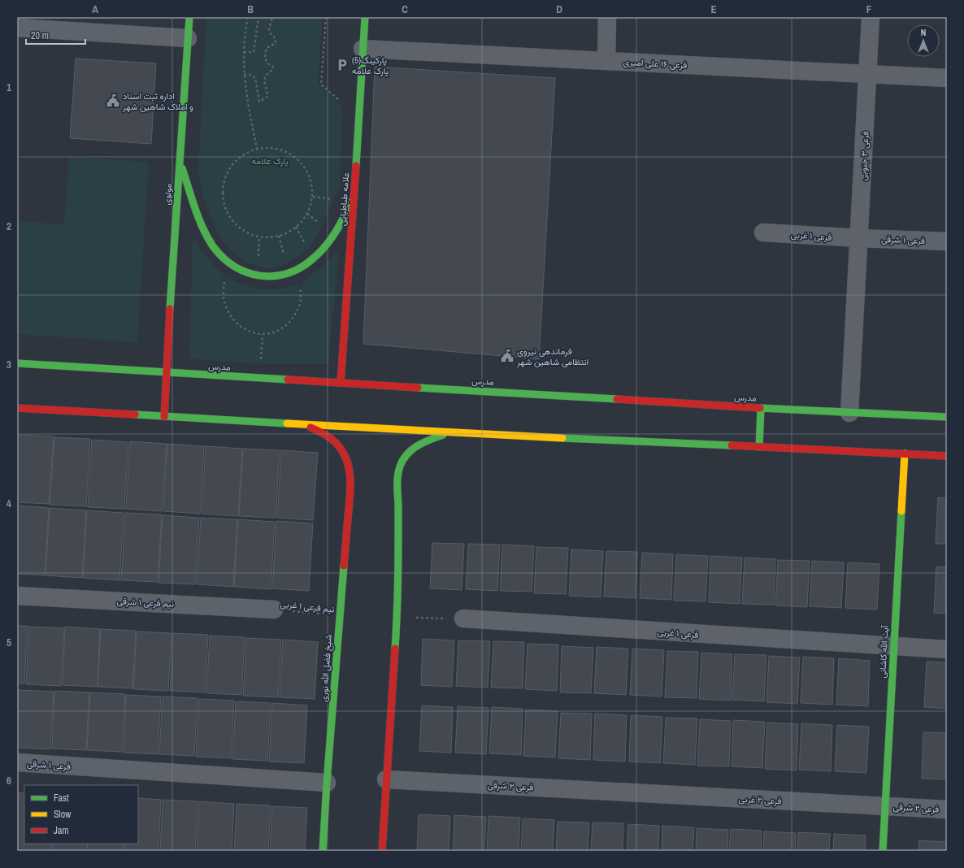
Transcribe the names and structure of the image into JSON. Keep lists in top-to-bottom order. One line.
{"streets":{"street":["فرعی ۱۶ علی امیری","فرعی ۳ جنوبی","مولوی","علامه طباطبایی","فرعی ۱ غربی","فرعی ۱ شرقی","مدرس","نیم فرعی ۱ شرقی","آیت الله کاشانی","شیخ فضل الله نوری","فرعی ۲ شرقی","فرعی ۲ غربی"],"path":["نیم فرعی ۱ غربی"]},"crossings":[["فرعی ۱۶ علی امیری","فرعی ۳ جنوبی"],["فرعی ۱۶ علی امیری","علامه طباطبایی"],["فرعی ۳ جنوبی","فرعی ۱ غربی"],["فرعی ۳ جنوبی","فرعی ۱ شرقی"],["فرعی ۳ جنوبی","مدرس"],["مولوی","مدرس"],["علامه طباطبایی","مدرس"],["فرعی ۱ غربی","فرعی ۱ شرقی"],["فرعی ۱ غربی","آیت الله کاشانی"],["فرعی ۱ شرقی","شیخ فضل الله نوری"],["نیم فرعی ۱ شرقی","نیم فرعی ۱ غربی"],["نیم فرعی ۱ غربی","شیخ فضل الله نوری"],["آیت الله کاشانی","فرعی ۲ شرقی"],["آیت الله کاشانی","فرعی ۲ غربی"],["فرعی ۲ شرقی","فرعی ۲ غربی"]],"parks":["پارک علامه"],"places":{"parking":["پارکینگ(5) پارک علامه"],"public building":["اداره ثبت اسناد و املاک شاهین شهر","فرماندهی نیروی انتظامی شاهین شهر"]},"legend":["Fast","Slow","Jam"],"scale_bar":"20 m","north":"top","grid":{"columns":["A","B","C","D","E","F"],"rows":["1","2","3","4","5","6"]}}
